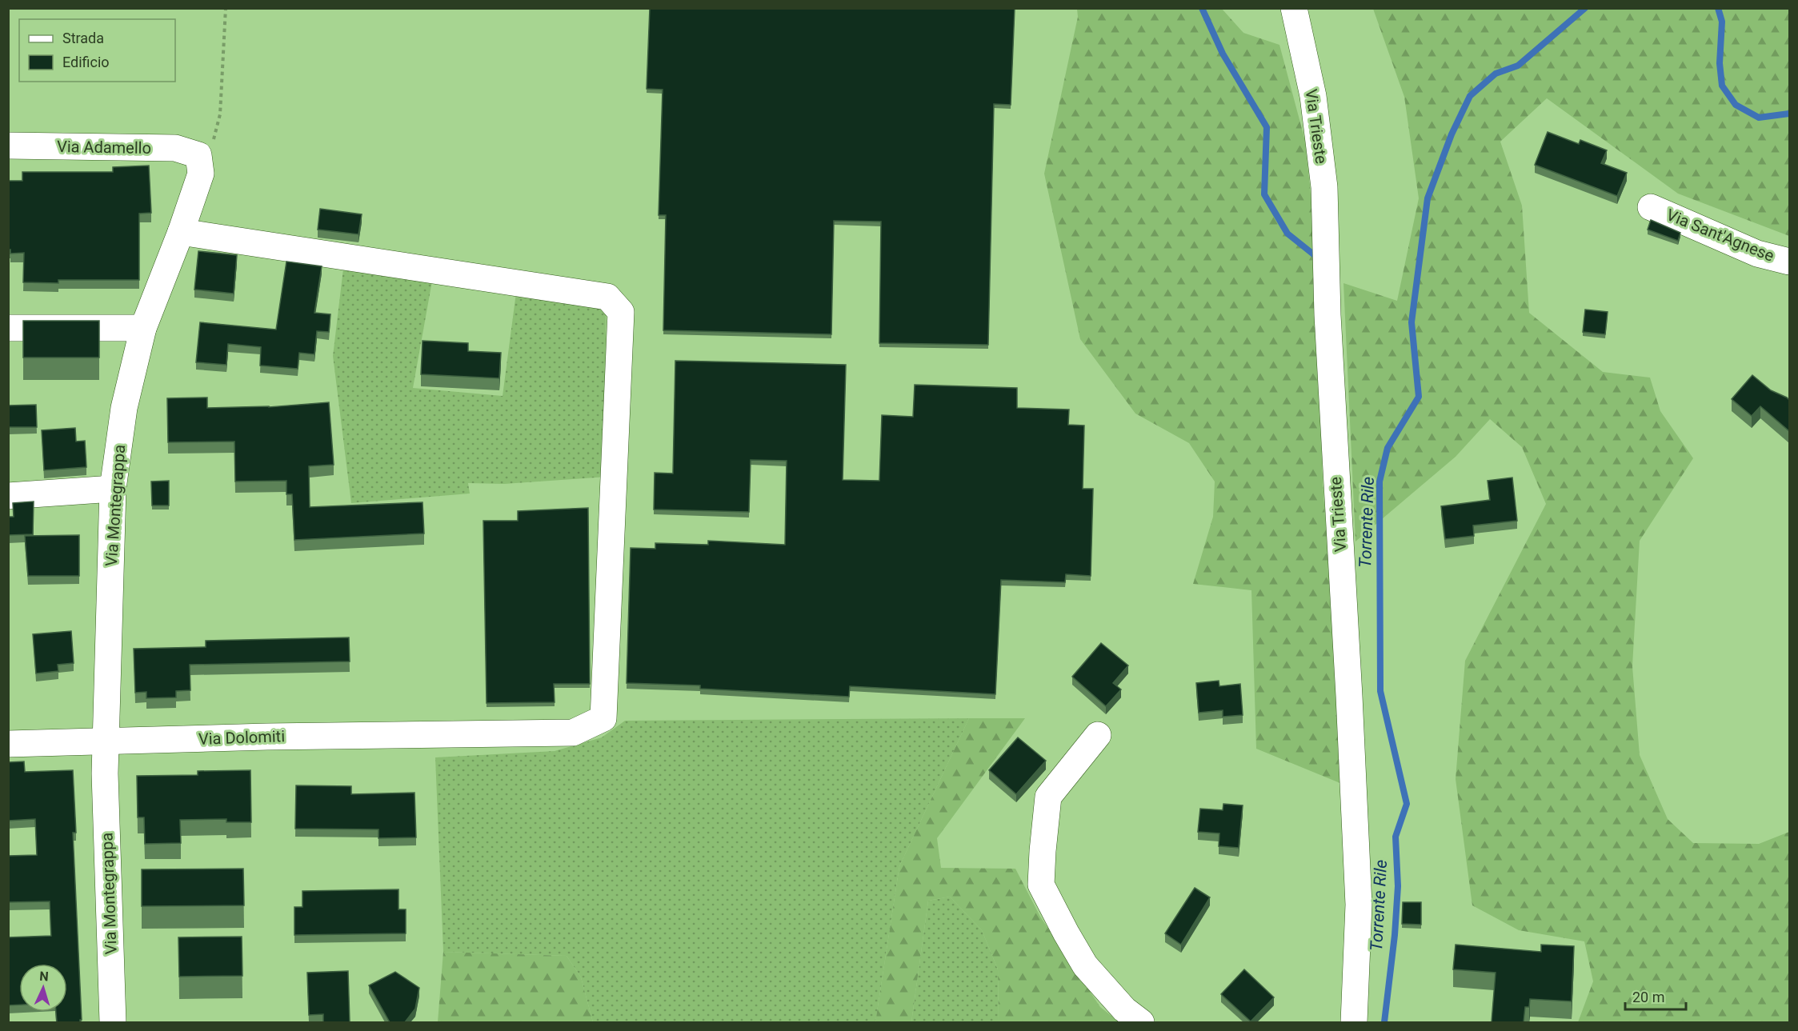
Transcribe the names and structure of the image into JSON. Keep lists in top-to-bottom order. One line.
{"streets":{"street":["Via Trieste","Via Adamello","Via Sant'Agnese","Via Montegrappa","Via Dolomiti"]},"crossings":[["Via Adamello","Via Montegrappa"],["Via Montegrappa","Via Dolomiti"]],"water":["Torrente Rile"],"legend":["Strada","Edificio"],"scale_bar":"20 m","north":"top"}
